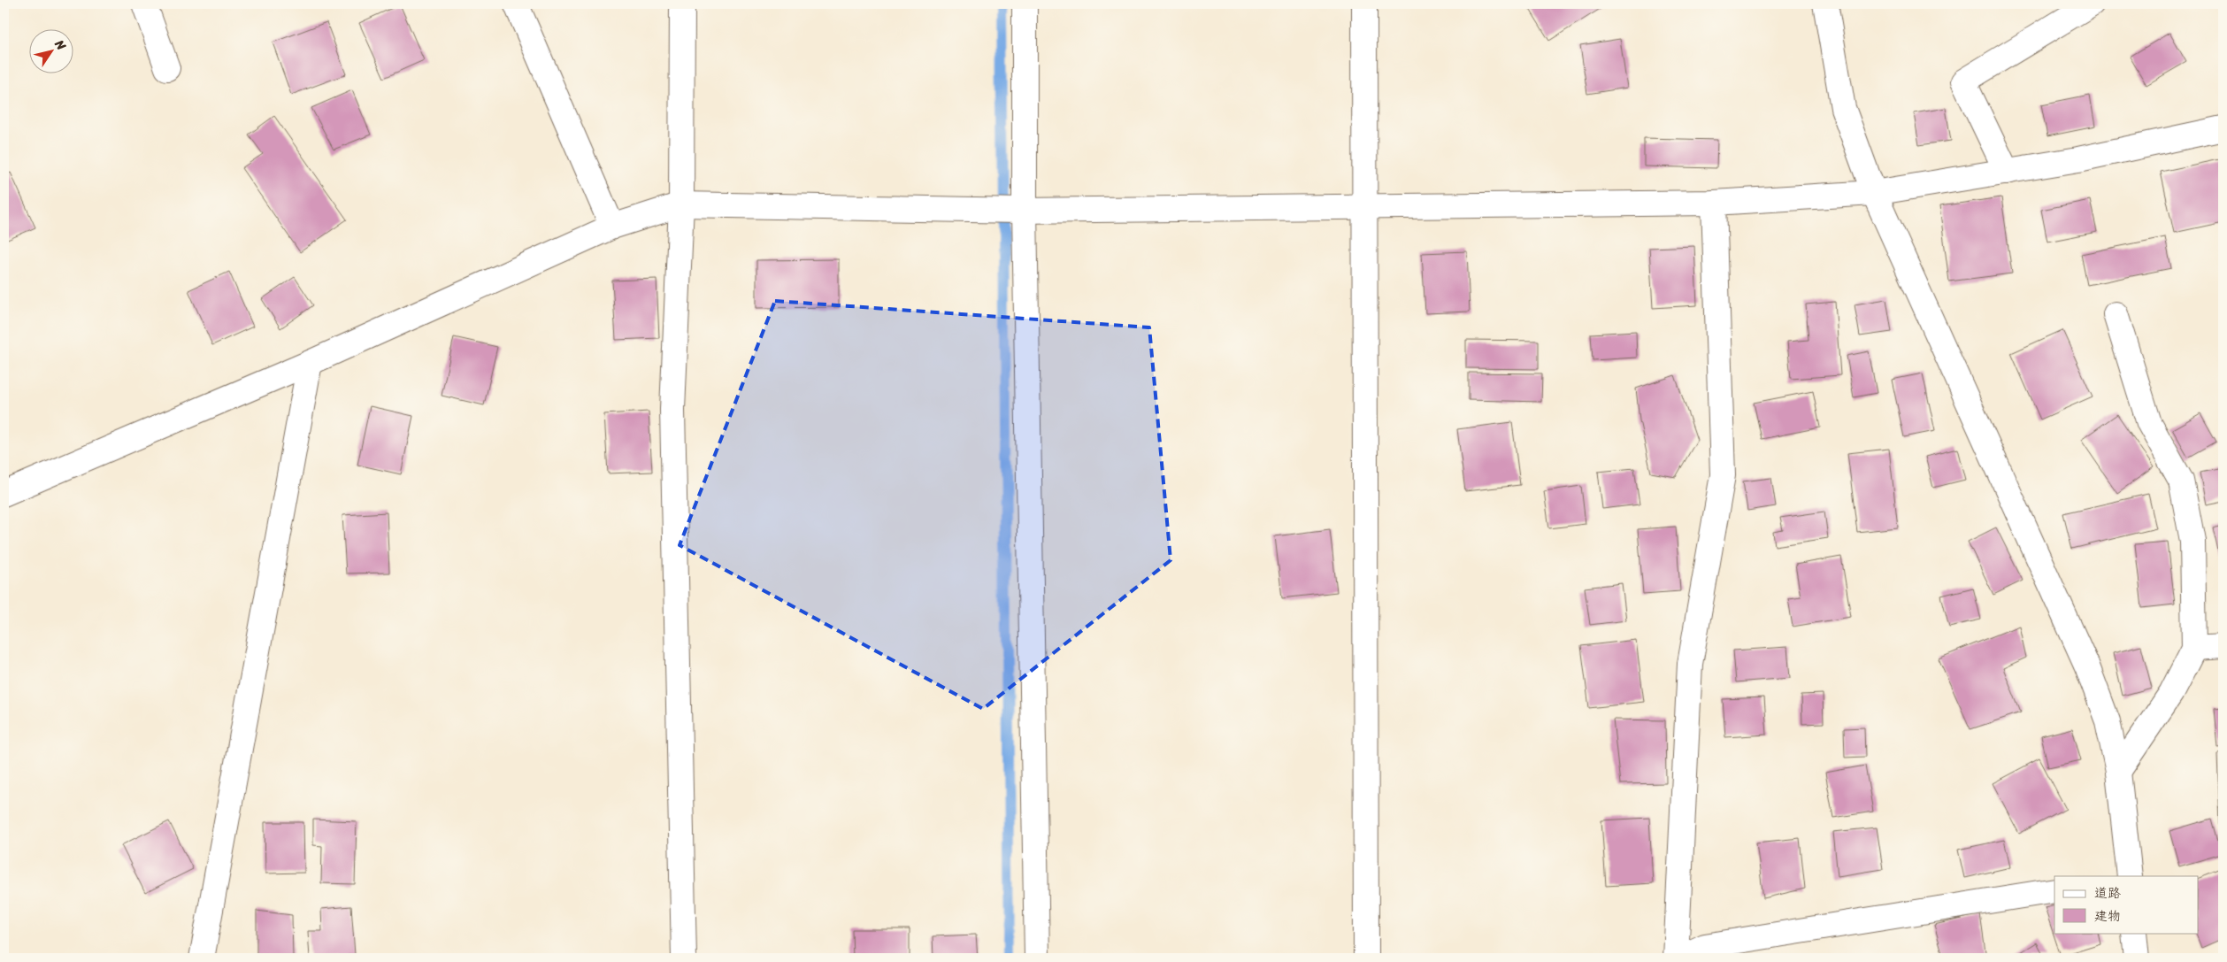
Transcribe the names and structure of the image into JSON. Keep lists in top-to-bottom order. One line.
{"legend":["道路","建物"],"north":"top right"}
